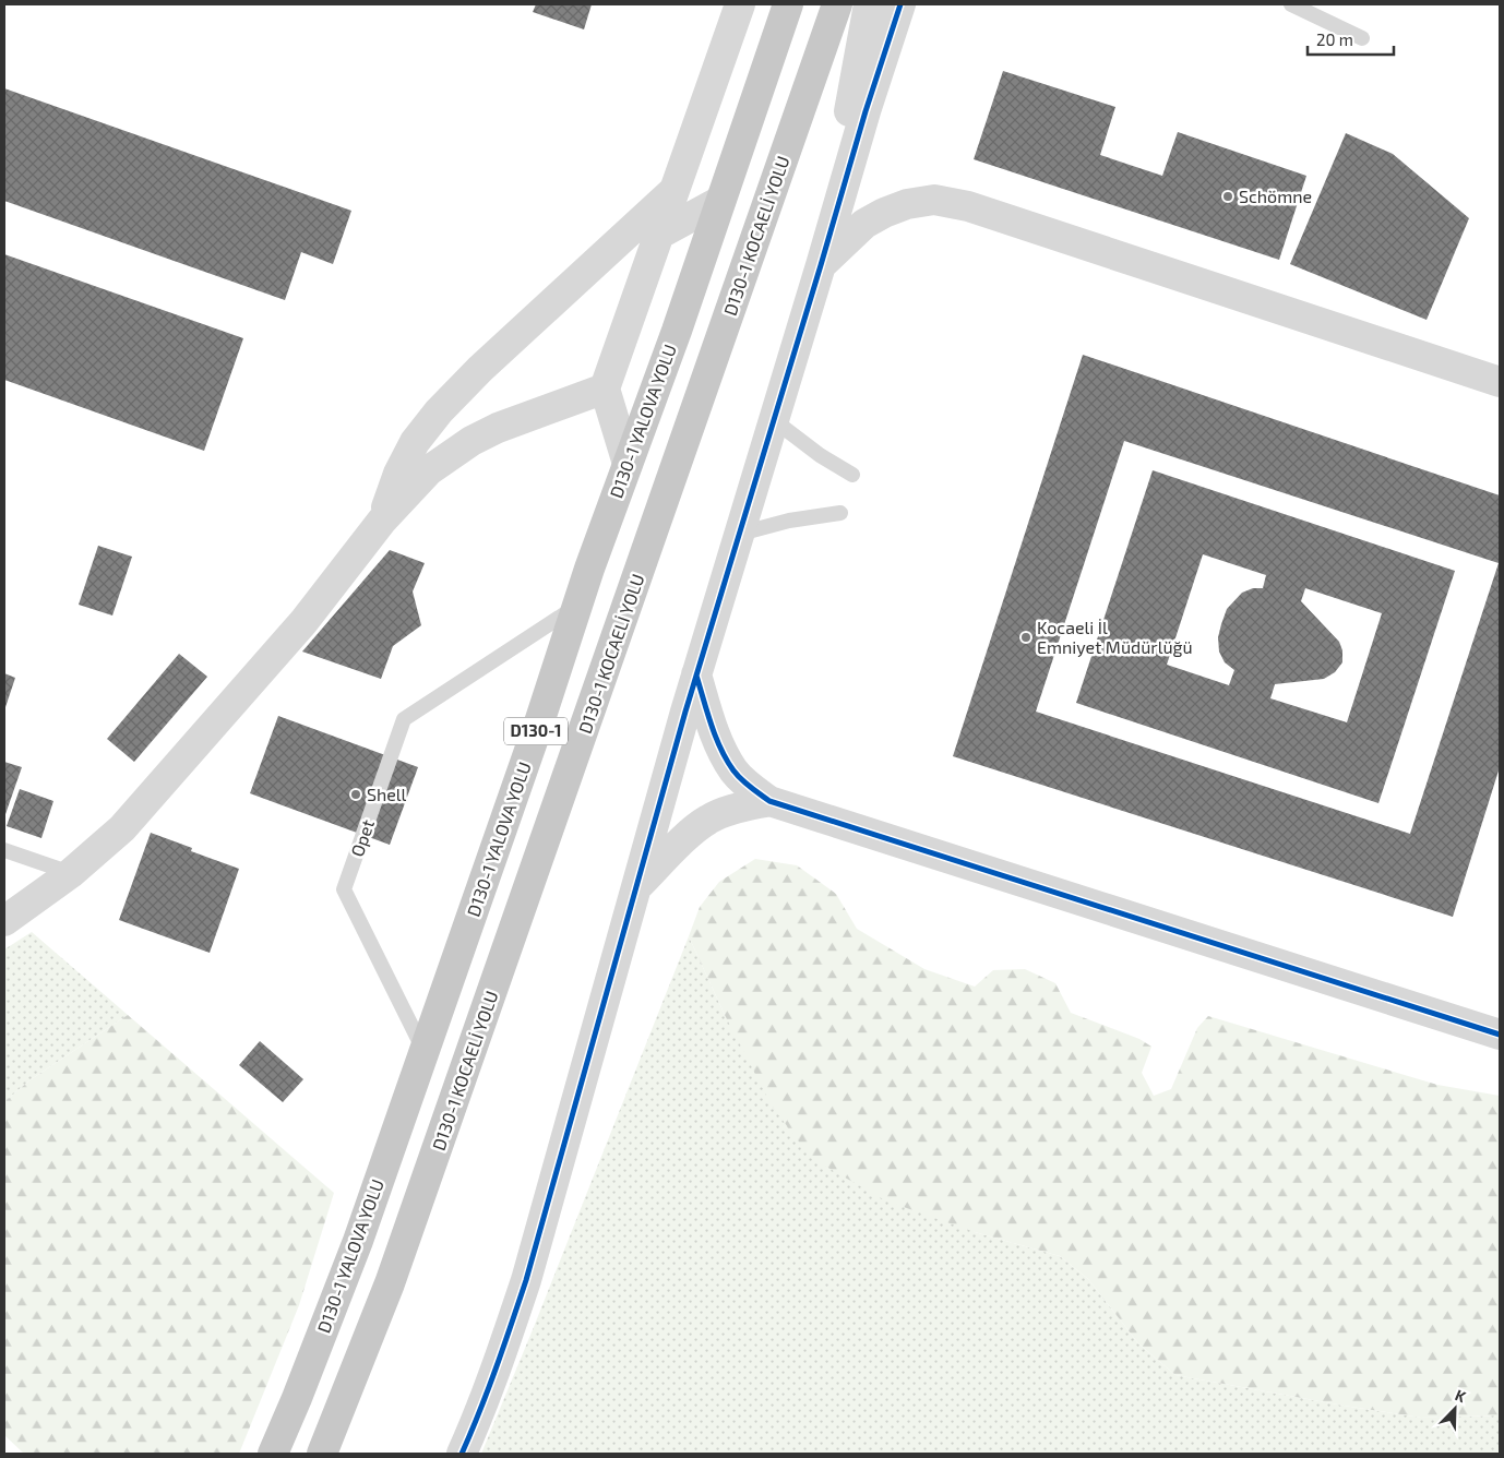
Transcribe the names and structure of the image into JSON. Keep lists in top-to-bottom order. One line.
{"streets":{"highway":["D130-1 KOCAELİ YOLU","D130-1 YALOVA YOLU","D130-1"],"lane":["Opet"]},"crossings":[["D130-1 YALOVA YOLU","Opet"]],"places":["Schömne","Kocaeli İl Emniyet Müdürlüğü","Shell"],"scale_bar":"20 m","north":"top right"}
